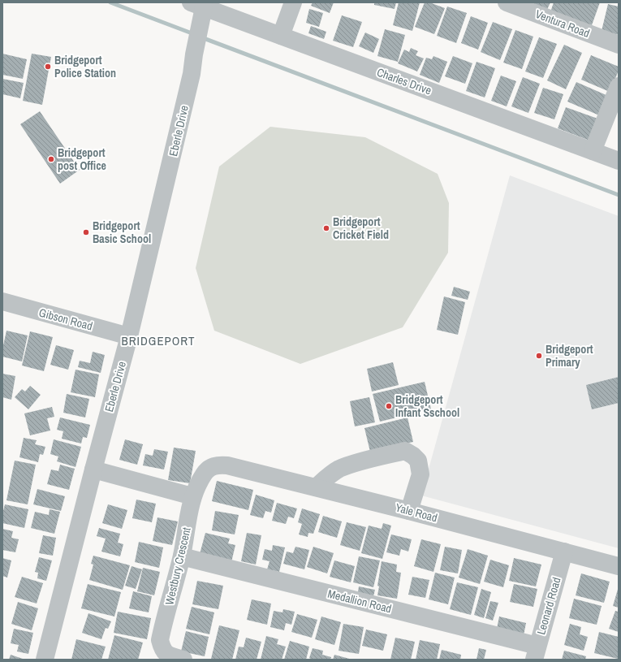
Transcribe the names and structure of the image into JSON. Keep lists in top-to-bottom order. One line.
{"streets":{"street":["Ventura Road","Charles Drive","Eberle Drive","Gibson Road","Yale Road","Westbury Crescent","Medallion Road","Leonard Road"]},"crossings":[["Charles Drive","Eberle Drive"],["Eberle Drive","Gibson Road"],["Yale Road","Westbury Crescent"],["Yale Road","Leonard Road"],["Westbury Crescent","Medallion Road"],["Medallion Road","Leonard Road"]],"districts":["BRIDGEPORT"],"places":["Bridgeport Police Station","Bridgeport post Office","Bridgeport Cricket Field","Bridgeport Basic School","Bridgeport Primary","Bridgeport Infant Sschool"]}
